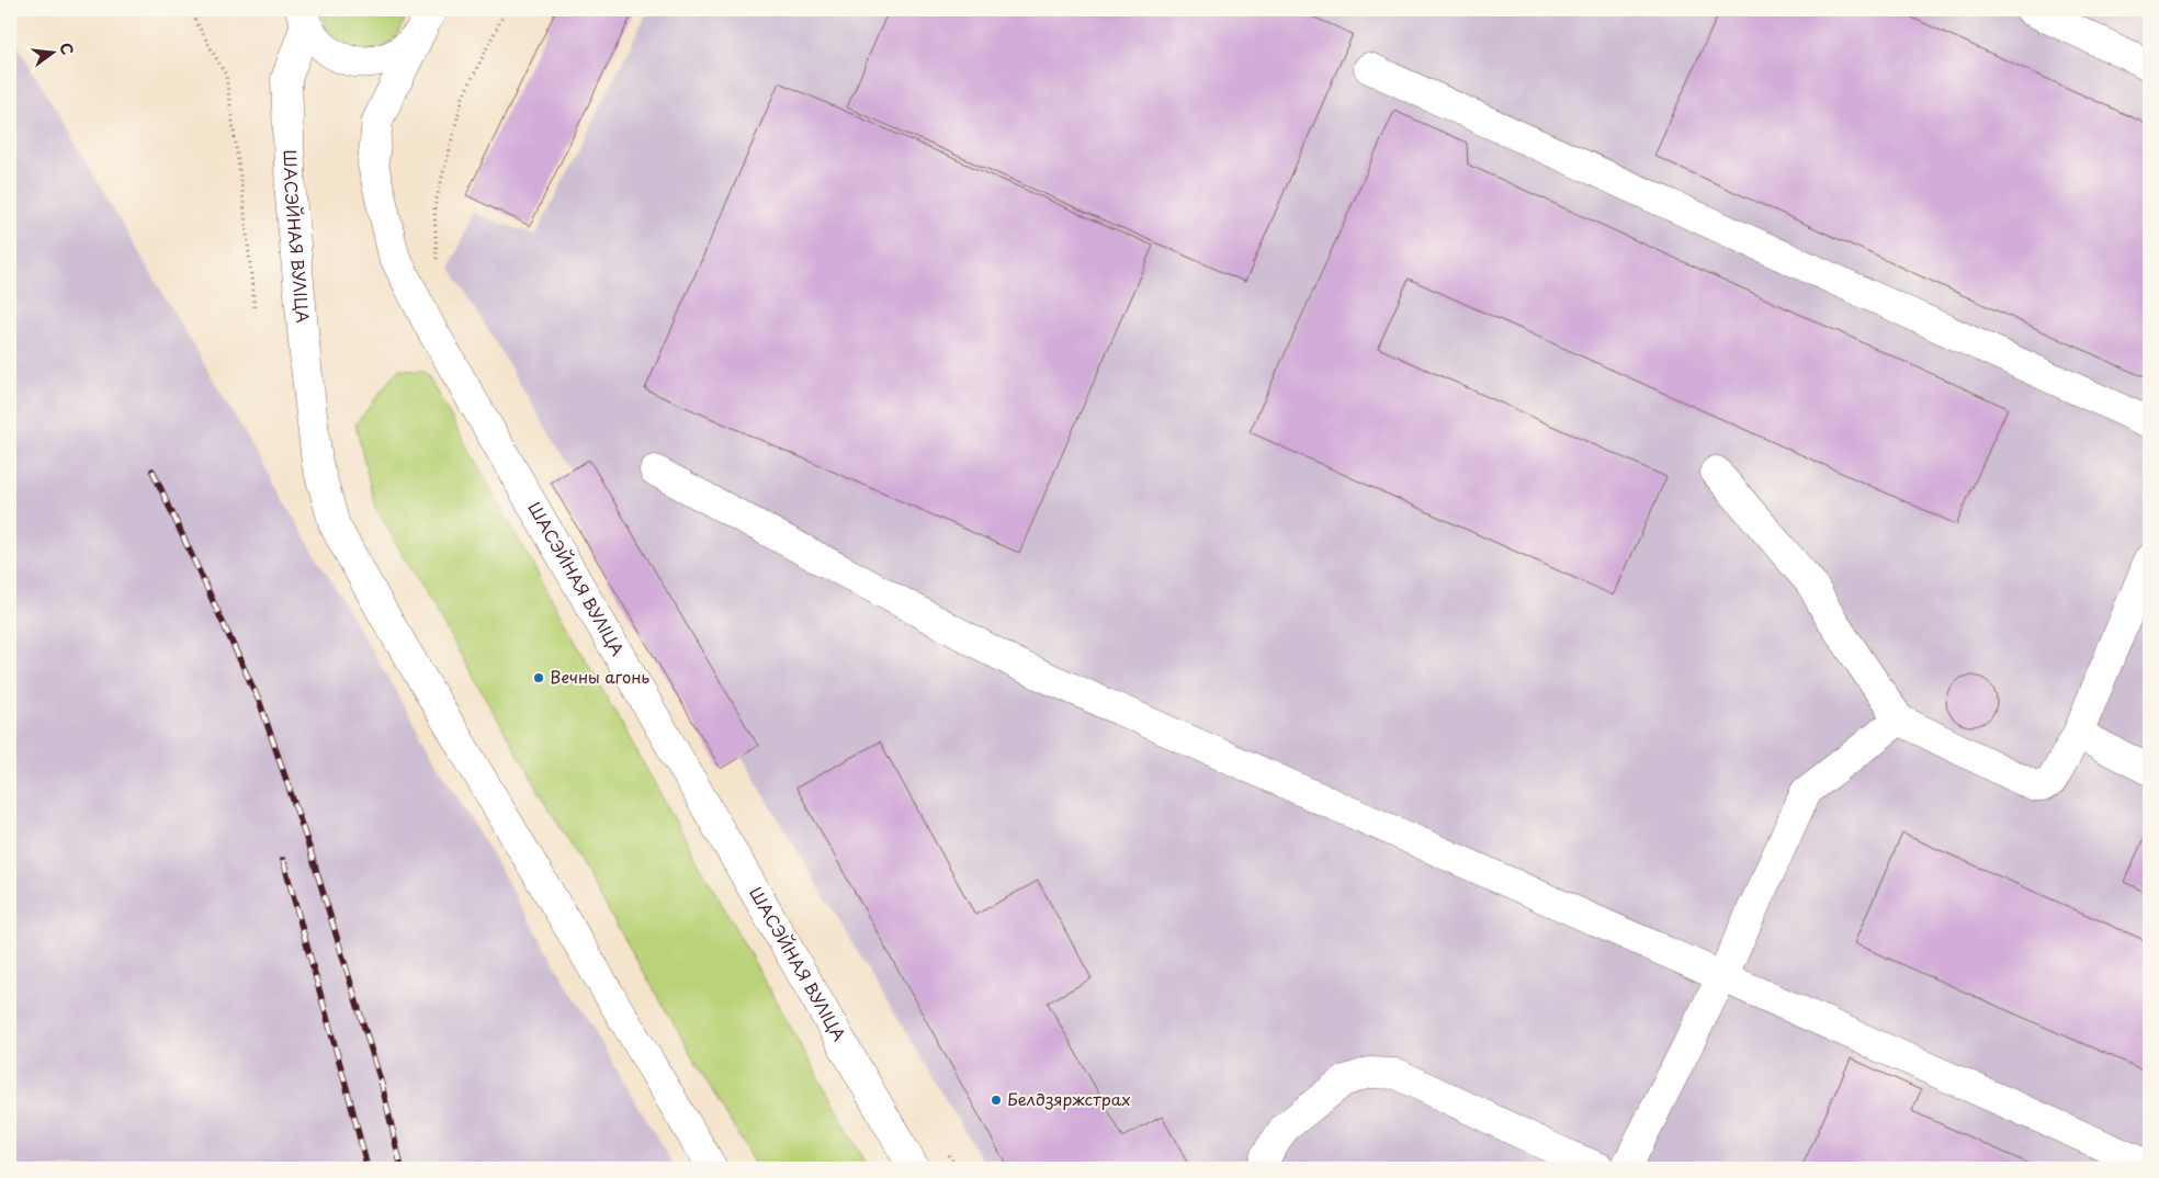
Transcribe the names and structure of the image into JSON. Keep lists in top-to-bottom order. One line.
{"streets":{"street":["ШАСЭЙНАЯ ВУЛІЦА"]},"places":["Вечны агонь","Белдзяржстрах"],"north":"right"}
